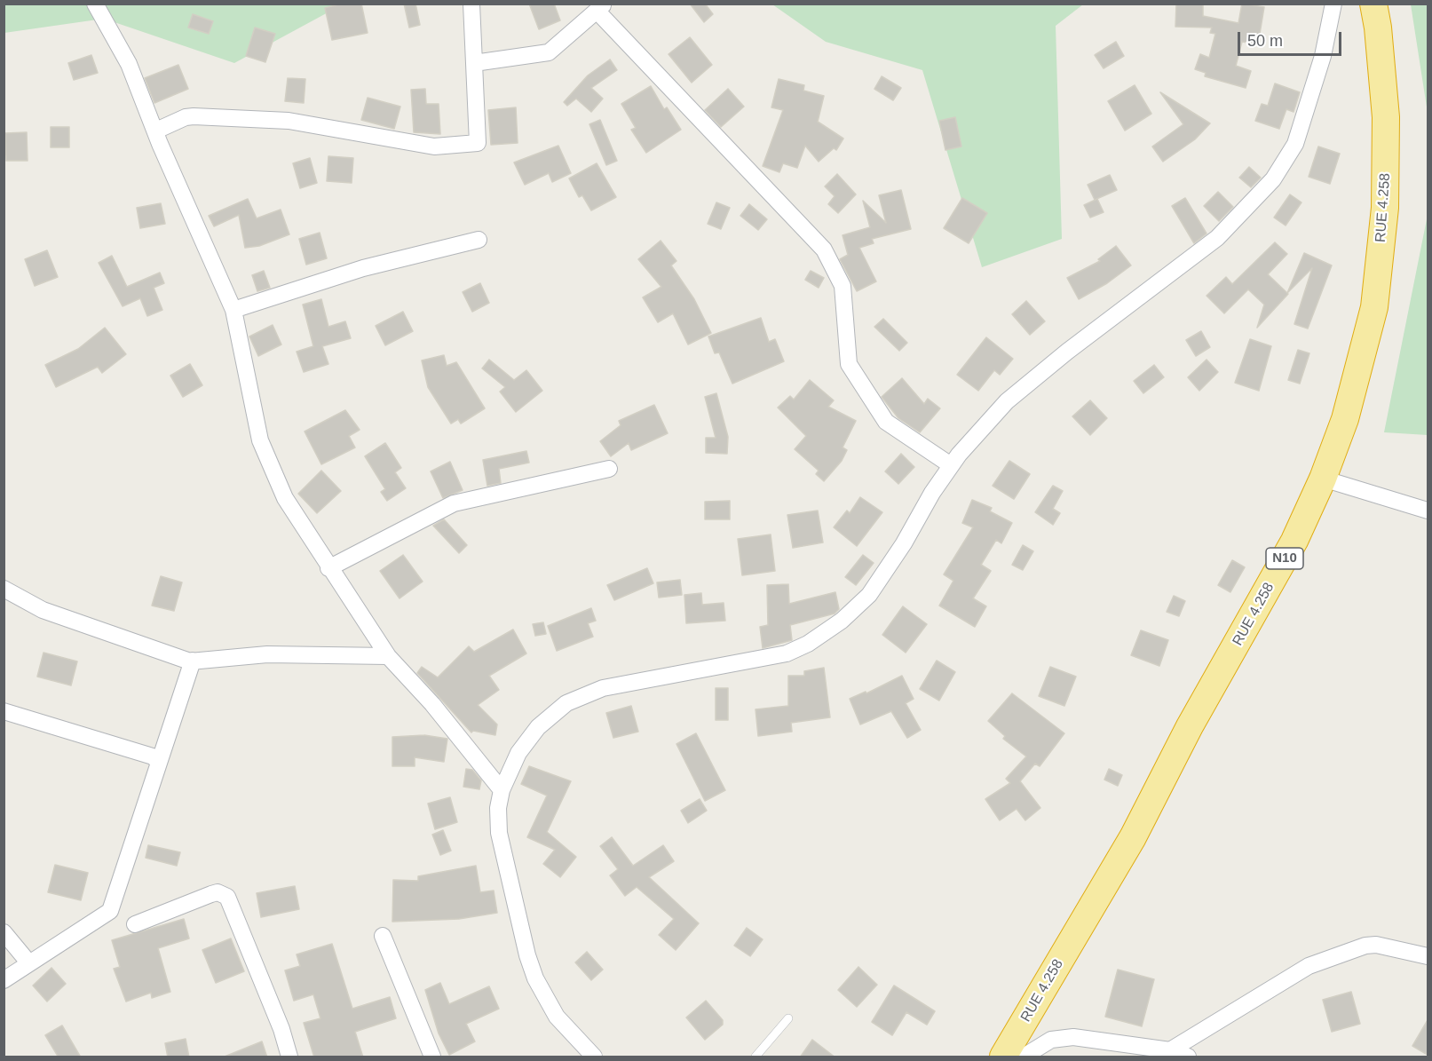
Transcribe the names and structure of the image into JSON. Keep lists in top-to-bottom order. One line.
{"streets":{"highway":["RUE 4.258","N10"]},"scale_bar":"50 m"}
